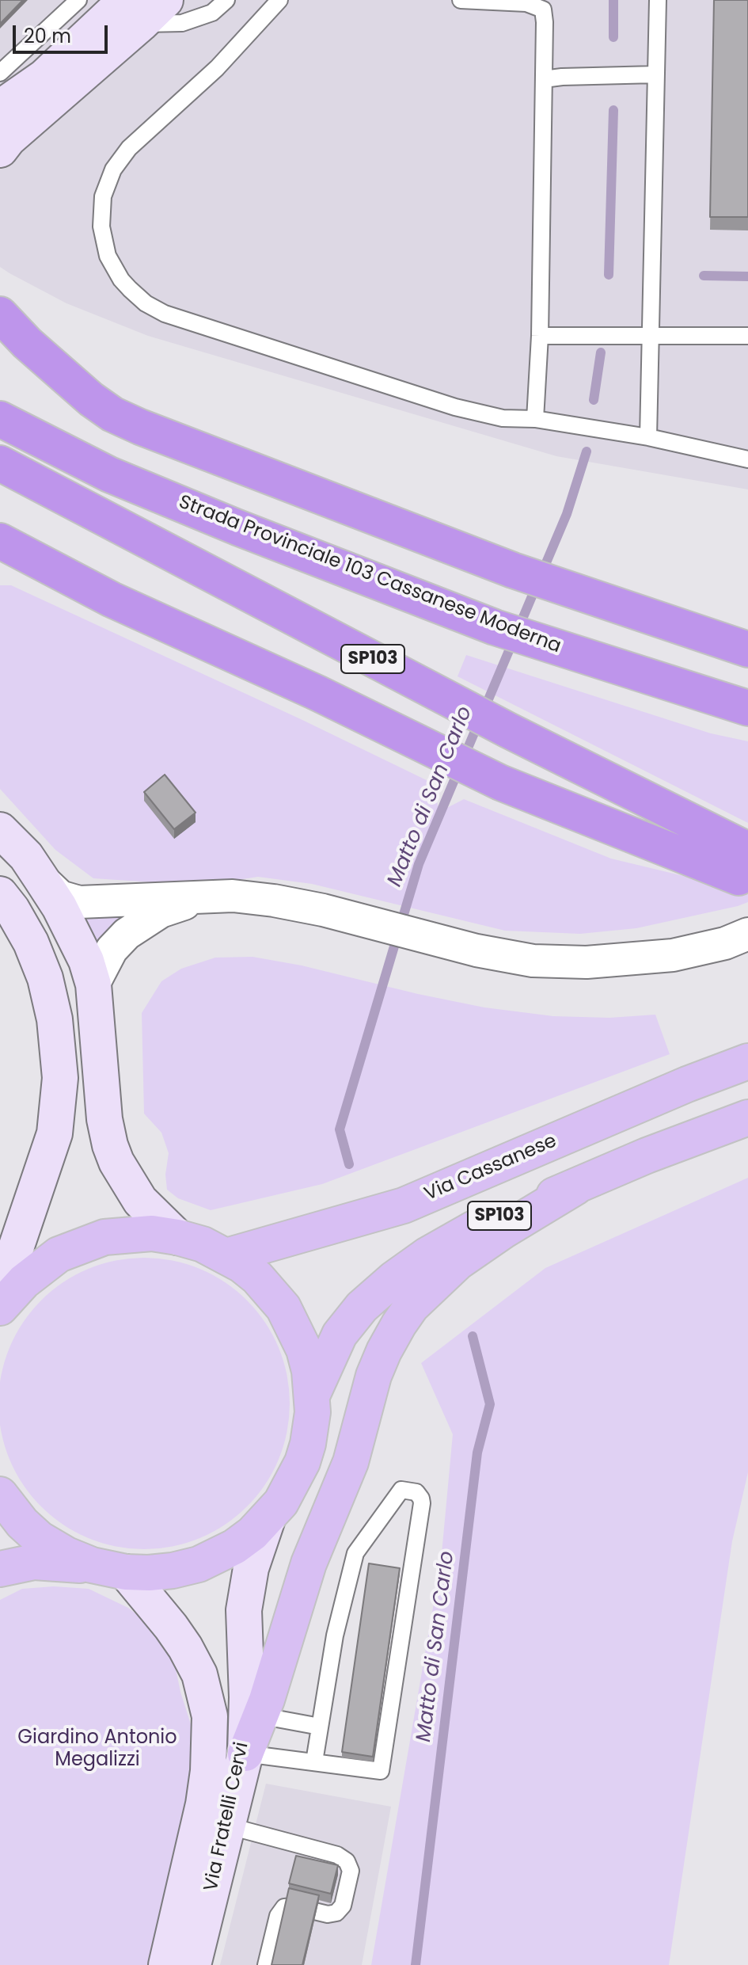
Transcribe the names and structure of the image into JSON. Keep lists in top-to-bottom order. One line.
{"streets":{"highway":["Strada Provinciale 103 Cassanese Moderna","SP103"],"main road":["Via Cassanese"],"street":["Via Fratelli Cervi"]},"water":["Matto di San Carlo"],"parks":["Giardino Antonio Megalizzi"],"scale_bar":"20 m"}
